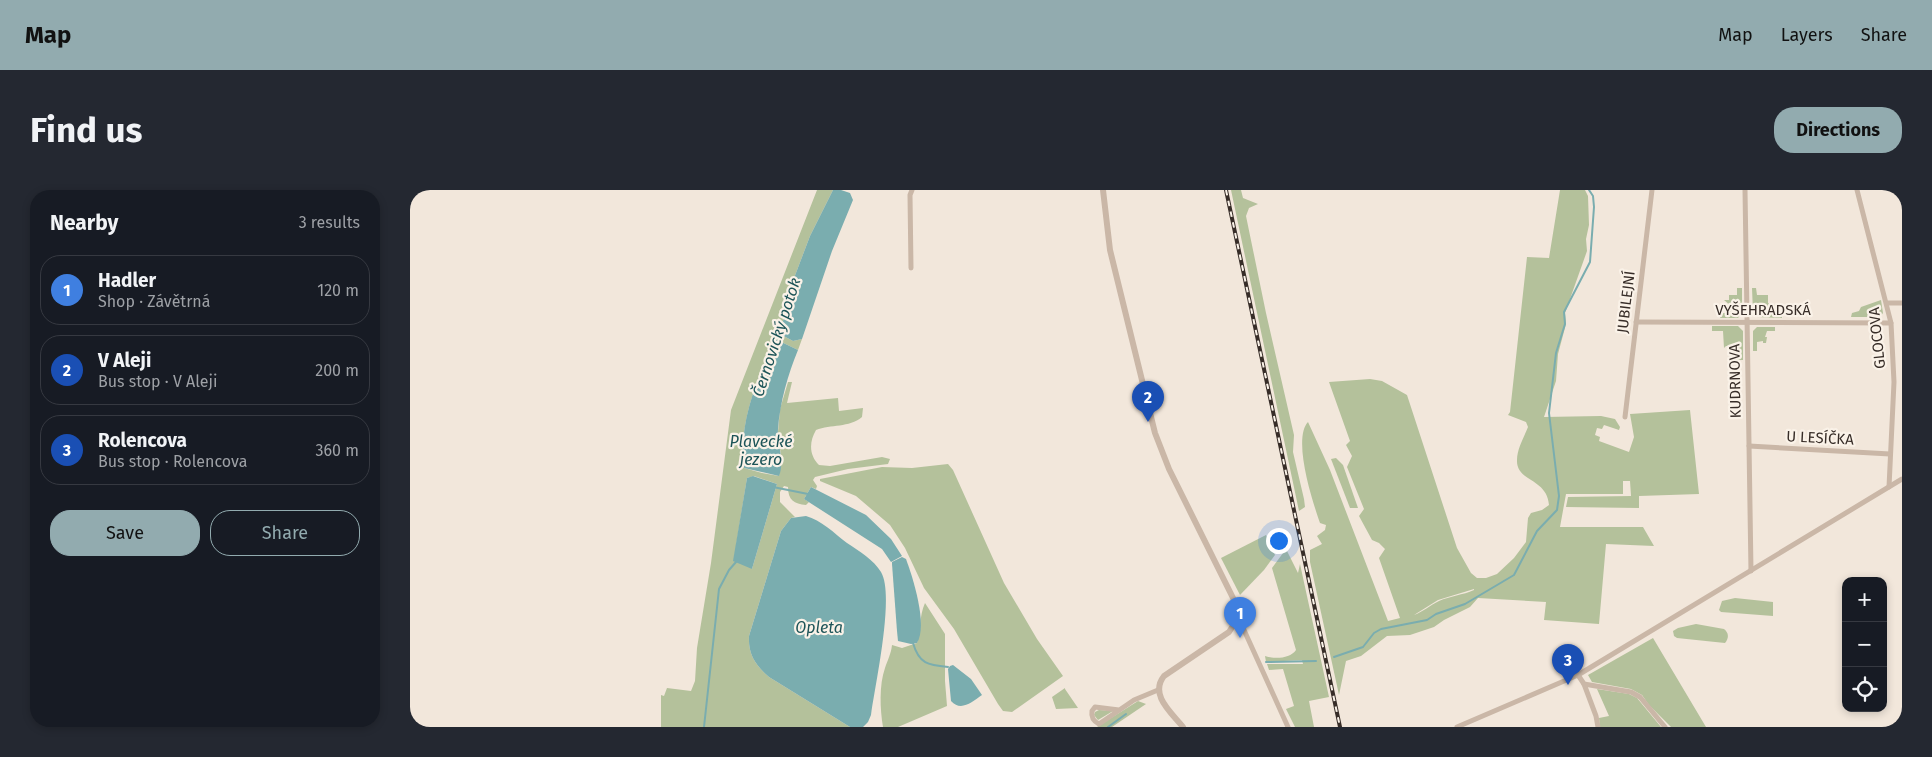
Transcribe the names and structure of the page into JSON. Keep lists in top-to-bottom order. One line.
{"streets":{"street":["JUBILEJNÍ","VYŠEHRADSKÁ","GLOCOVA","KUDRNOVA","U LESÍČKA"]},"crossings":[["JUBILEJNÍ","VYŠEHRADSKÁ"],["VYŠEHRADSKÁ","GLOCOVA"],["VYŠEHRADSKÁ","KUDRNOVA"],["GLOCOVA","U LESÍČKA"],["KUDRNOVA","U LESÍČKA"]],"water":["Černovický potok","Plavecké jezero","Opleta"],"page":{"header":"Map","nav":["Map","Layers","Share"],"buttons":["Directions",["Save","Share"]],"title":"Find us","heading":["Nearby","3 results"],"list":[{"mark":"1","name":"Hadler","note":"Shop · Závětrná","value":"120 m"},{"mark":"2","name":"V Aleji","note":"Bus stop · V Aleji","value":"200 m"},{"mark":"3","name":"Rolencova","note":"Bus stop · Rolencova","value":"360 m"}],"pins":["2","1","3"],"map_buttons":["+","−"]}}
